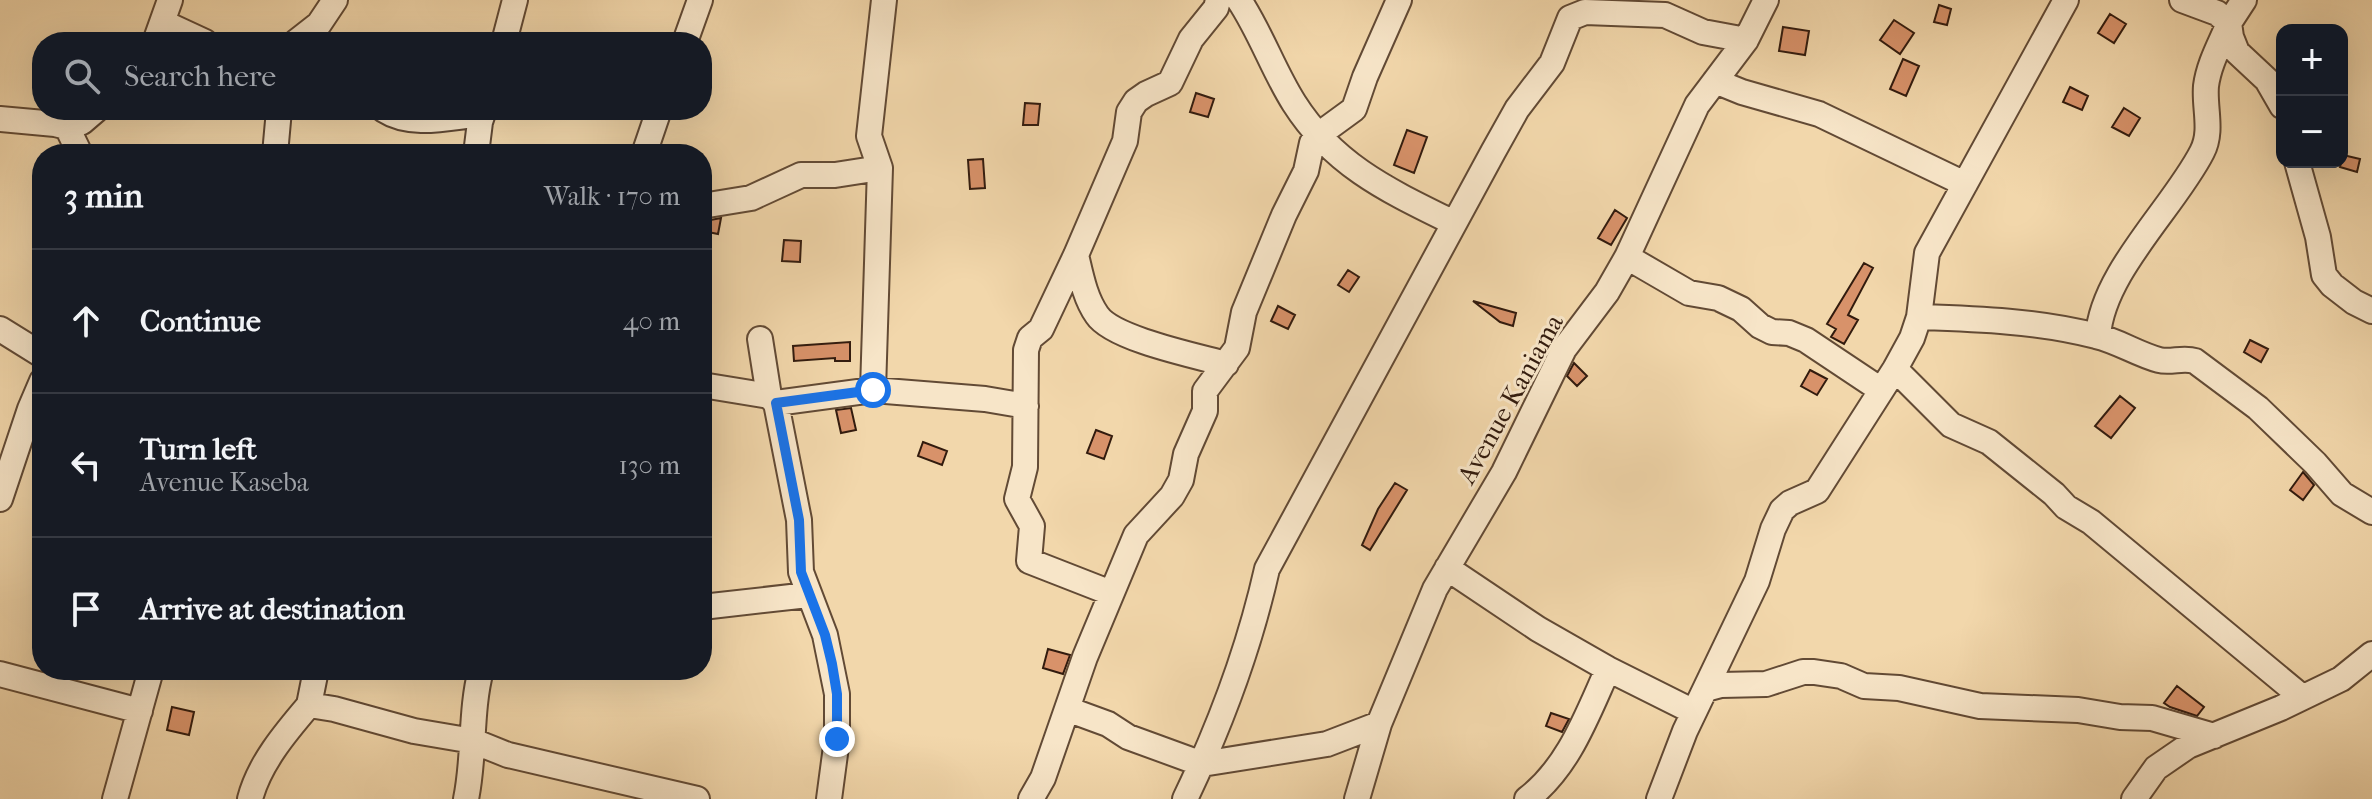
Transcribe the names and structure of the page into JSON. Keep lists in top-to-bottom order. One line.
{"streets":{"street":["Avenue Kaniama"]},"page":{"map_buttons":["+","−"],"search":"Search here","heading":["3 min","Walk · 170 m"],"list":[["Continue","40 m"],["Turn left","Avenue Kaseba","130 m"],"Arrive at destination"]}}
